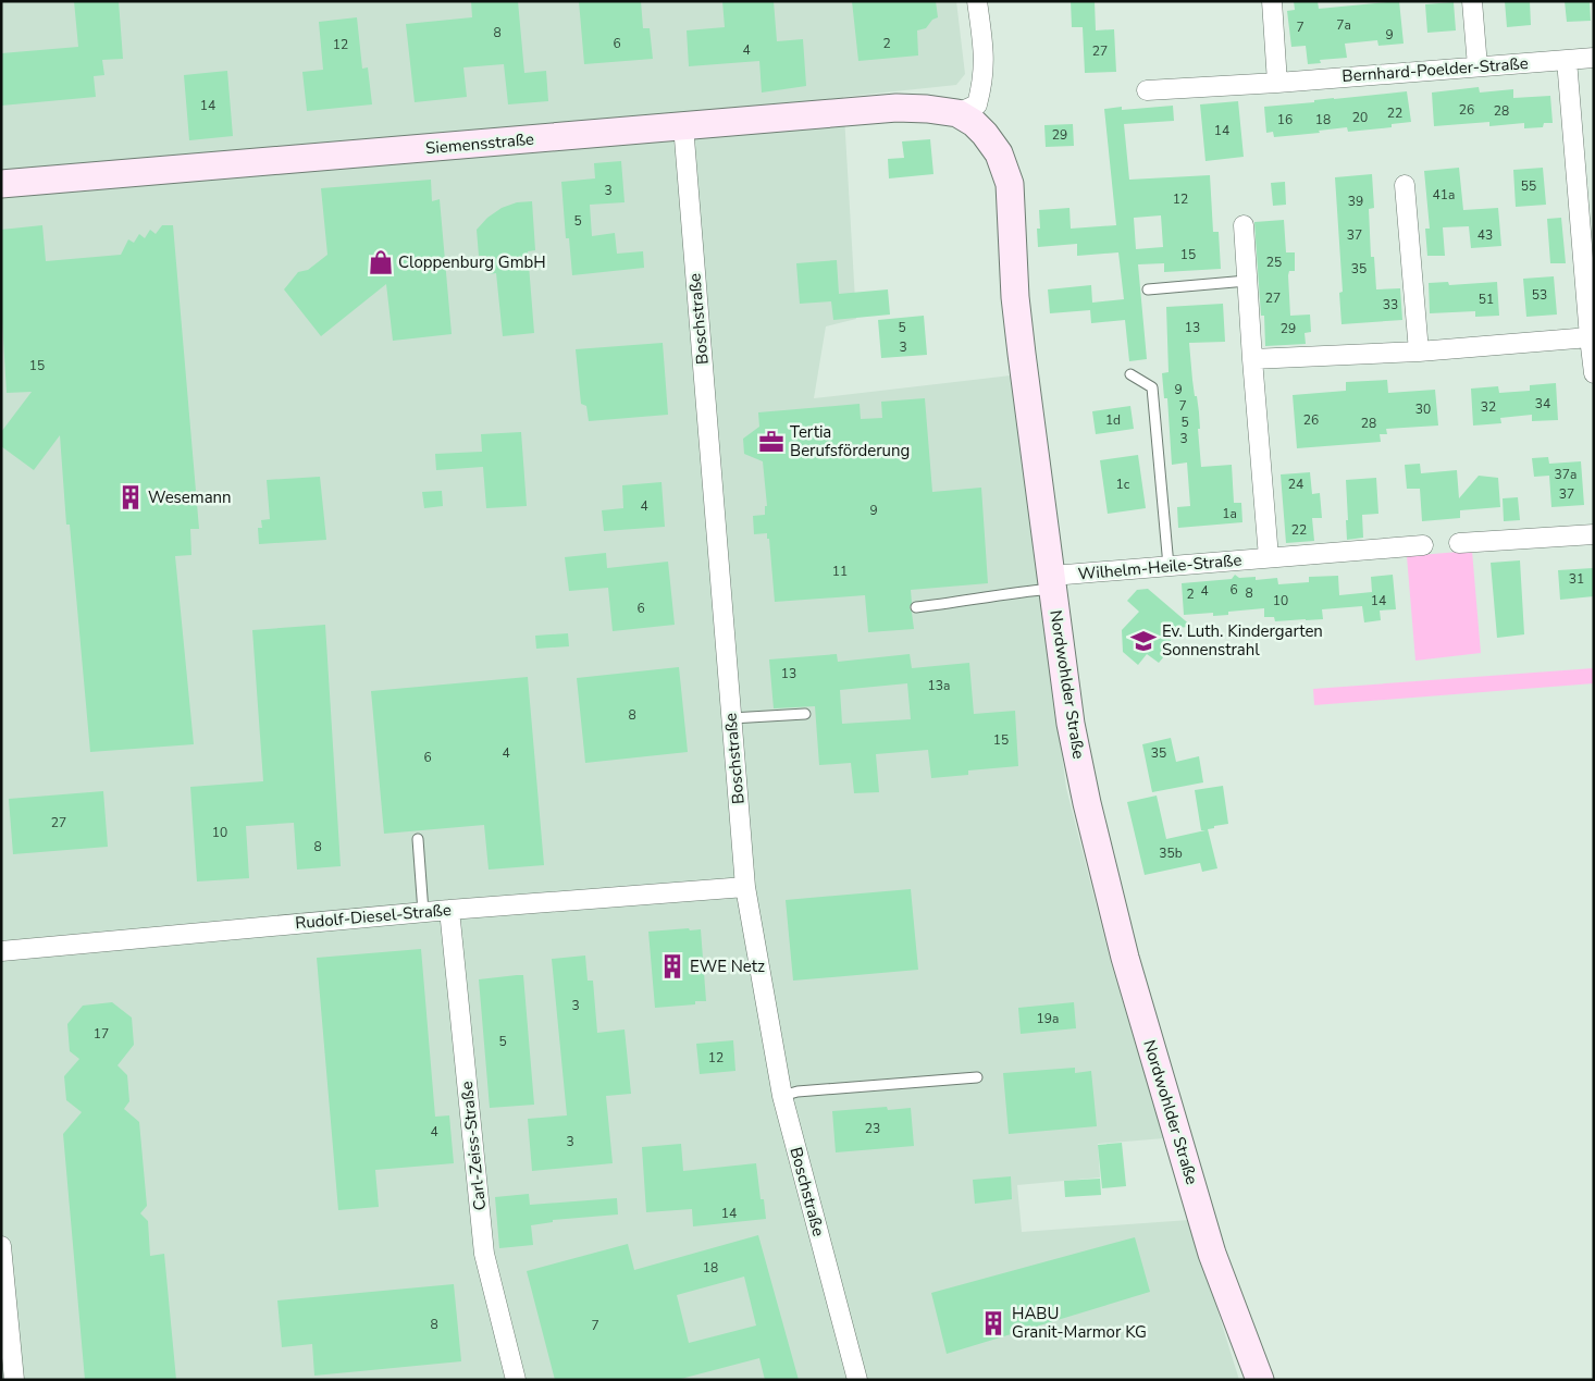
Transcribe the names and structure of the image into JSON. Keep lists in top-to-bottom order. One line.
{"streets":{"main road":["Siemensstraße","Nordwohlder Straße"],"street":["Bernhard-Poelder-Straße","Boschstraße","Wilhelm-Heile-Straße","Rudolf-Diesel-Straße","Carl-Zeiss-Straße"]},"crossings":[["Siemensstraße","Boschstraße"],["Siemensstraße","Nordwohlder Straße"],["Boschstraße","Rudolf-Diesel-Straße"],["Wilhelm-Heile-Straße","Nordwohlder Straße"],["Rudolf-Diesel-Straße","Carl-Zeiss-Straße"]],"places":{"shop":["Cloppenburg GmbH"],"office":["Tertia Berufsförderung"],"building":["Wesemann","EWE Netz","HABU Granit-Marmor KG"],"school or university":["Ev. Luth. Kindergarten Sonnenstrahl"]},"house_numbers":["7a","7","8","9","6","2","12","4","27","14","26","28","22","20","16","18","14","29","55","3","41a","12","39","5","37","43","15","25","35","53","27","51","33","5","13","29","3","15","9","34","7","32","30","1d","26","5","28","3","37a","1c","24","37","4","9","1a","22","11","31","6","4","8","2","10","14","6","13","13a","8","15","4","35","6","27","10","8","35b","3","19a","17","5","12","23","4","3","14","18","8","7"]}
